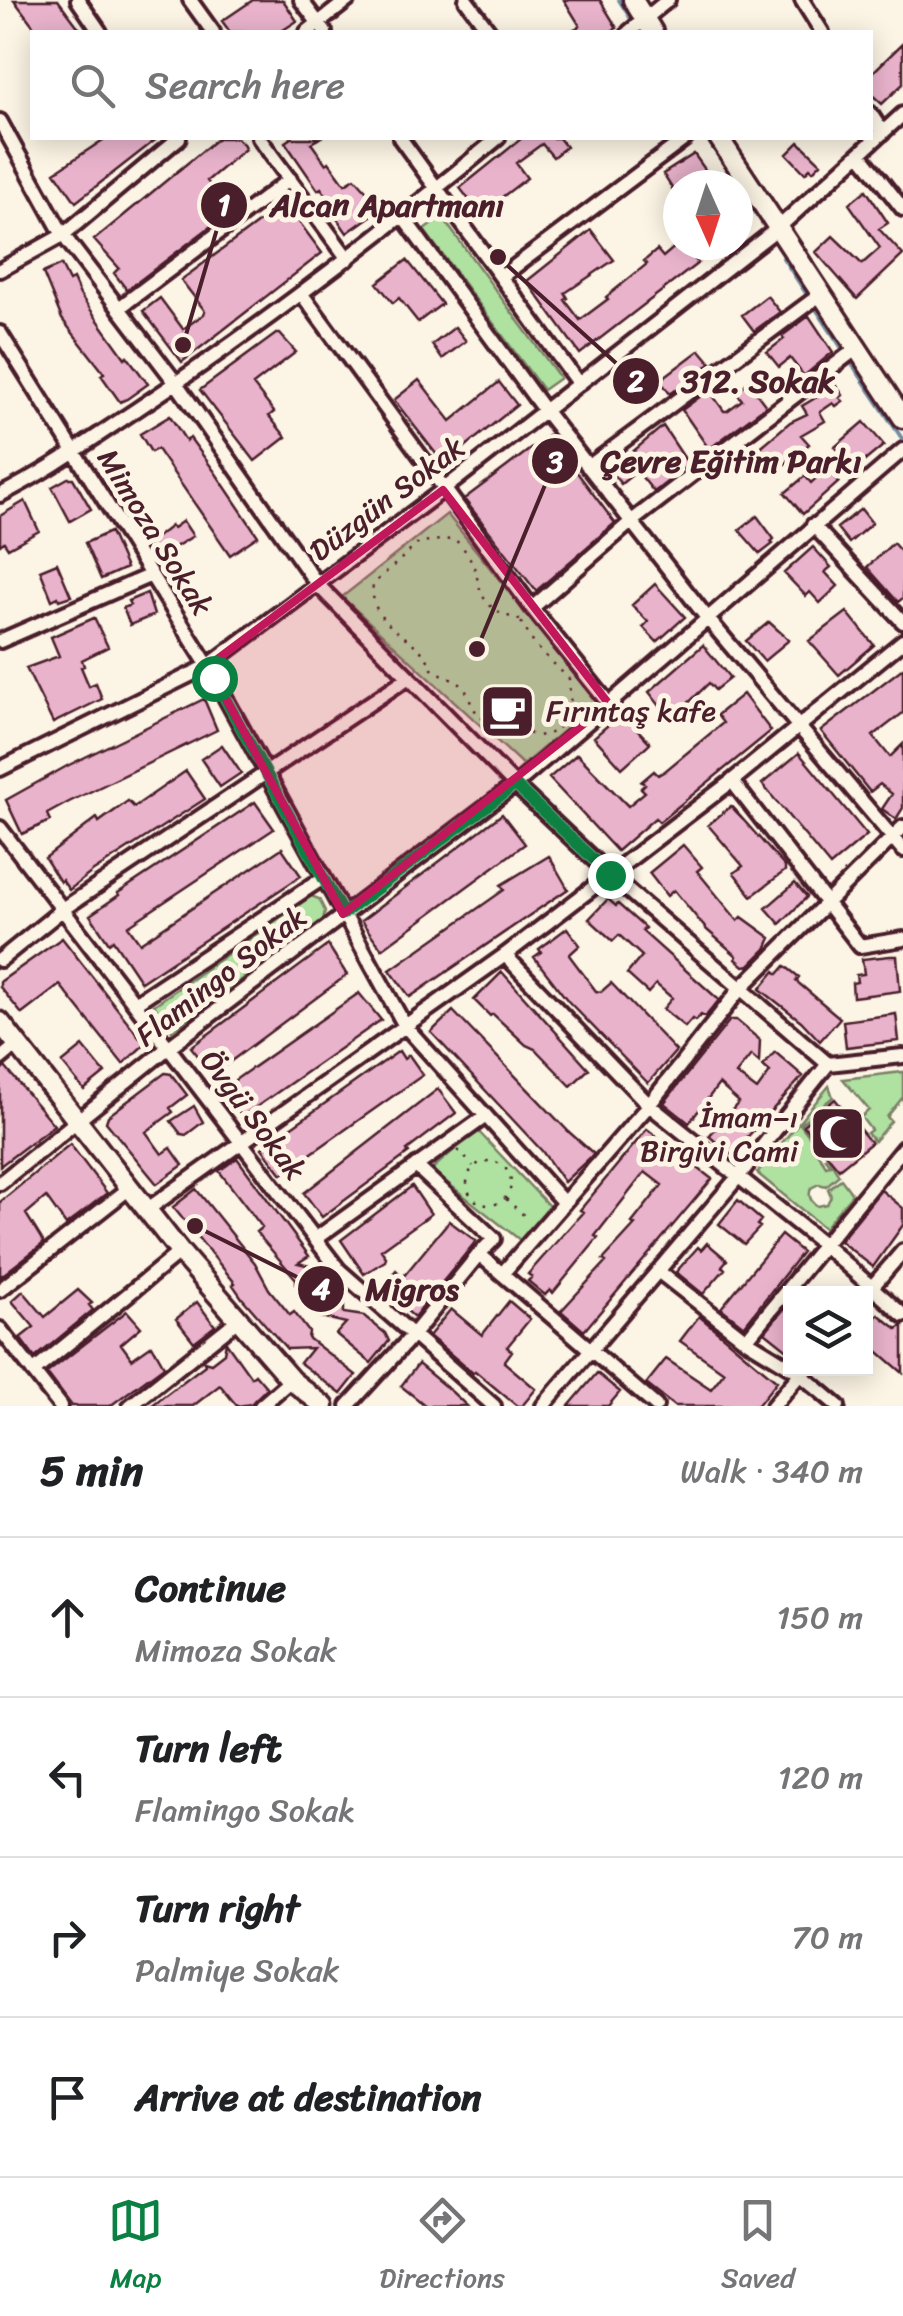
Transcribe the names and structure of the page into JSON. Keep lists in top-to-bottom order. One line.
{"streets":{"street":["Düzgün Sokak","Mimoza Sokak","Flamingo Sokak","Övgü Sokak"]},"crossings":[["Düzgün Sokak","Mimoza Sokak"],["Mimoza Sokak","Flamingo Sokak"],["Flamingo Sokak","Övgü Sokak"]],"places":{"other":["312. Sokak","Alcan Apartmanı","Çevre Eğitim Parkı","Migros"],"cafe":["Fırıntaş kafe"],"mosque":["İmam–ı Birgivi Cami"]},"north":"bottom","page":{"search":"Search here","heading":["5 min","Walk · 340 m"],"list":[["Continue","Mimoza Sokak","150 m"],["Turn left","Flamingo Sokak","120 m"],["Turn right","Palmiye Sokak","70 m"],"Arrive at destination"],"nav":["Map","Directions","Saved"]}}
